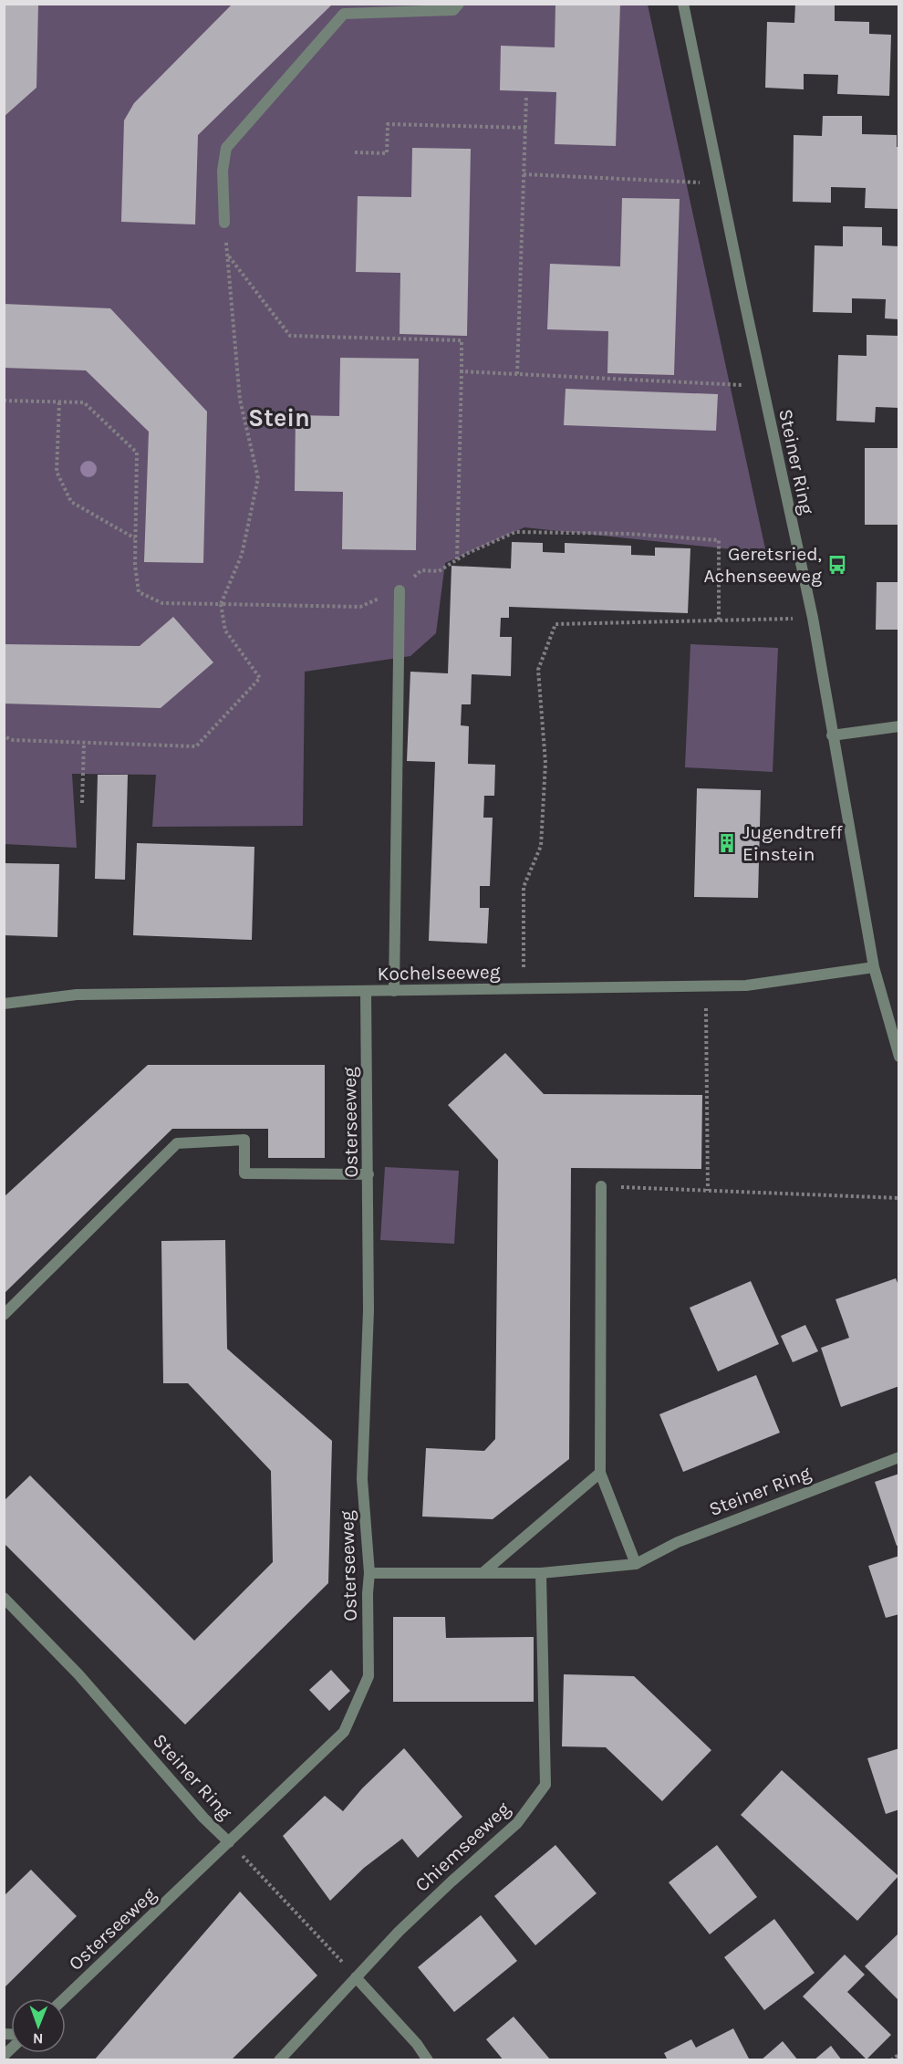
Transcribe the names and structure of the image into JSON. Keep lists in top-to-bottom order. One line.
{"streets":{"street":["Steiner Ring","Kochelseeweg","Osterseeweg","Chiemseeweg"]},"crossings":[["Steiner Ring","Kochelseeweg"],["Steiner Ring","Osterseeweg"],["Steiner Ring","Chiemseeweg"],["Kochelseeweg","Osterseeweg"]],"districts":["Stein"],"places":{"bus stop":["Geretsried, Achenseeweg"],"building":["Jugendtreff Einstein"]},"north":"bottom"}
